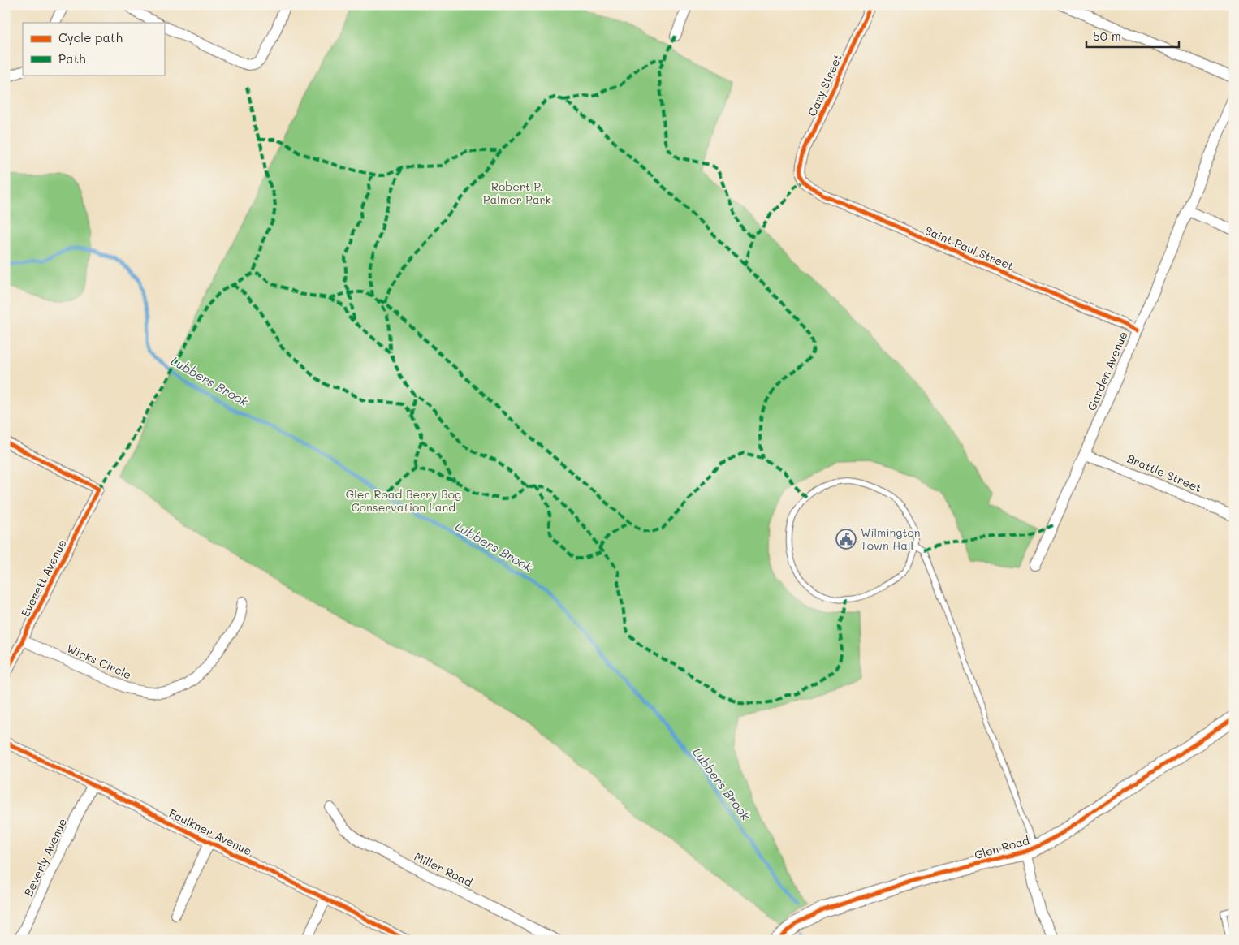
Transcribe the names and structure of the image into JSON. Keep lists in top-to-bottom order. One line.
{"streets":{"street":["Cary Street","Saint Paul Street","Garden Avenue","Brattle Street","Everett Avenue","Wicks Circle","Faulkner Avenue","Glen Road","Beverly Avenue","Miller Road"]},"crossings":[["Cary Street","Saint Paul Street"],["Saint Paul Street","Garden Avenue"],["Garden Avenue","Brattle Street"],["Everett Avenue","Wicks Circle"],["Faulkner Avenue","Beverly Avenue"]],"water":["Lubbers Brook"],"parks":["Robert P. Palmer Park","Glen Road Berry Bog Conservation Land"],"places":{"public building":["Wilmington Town Hall"]},"legend":["Cycle path","Path"],"scale_bar":"50 m"}
